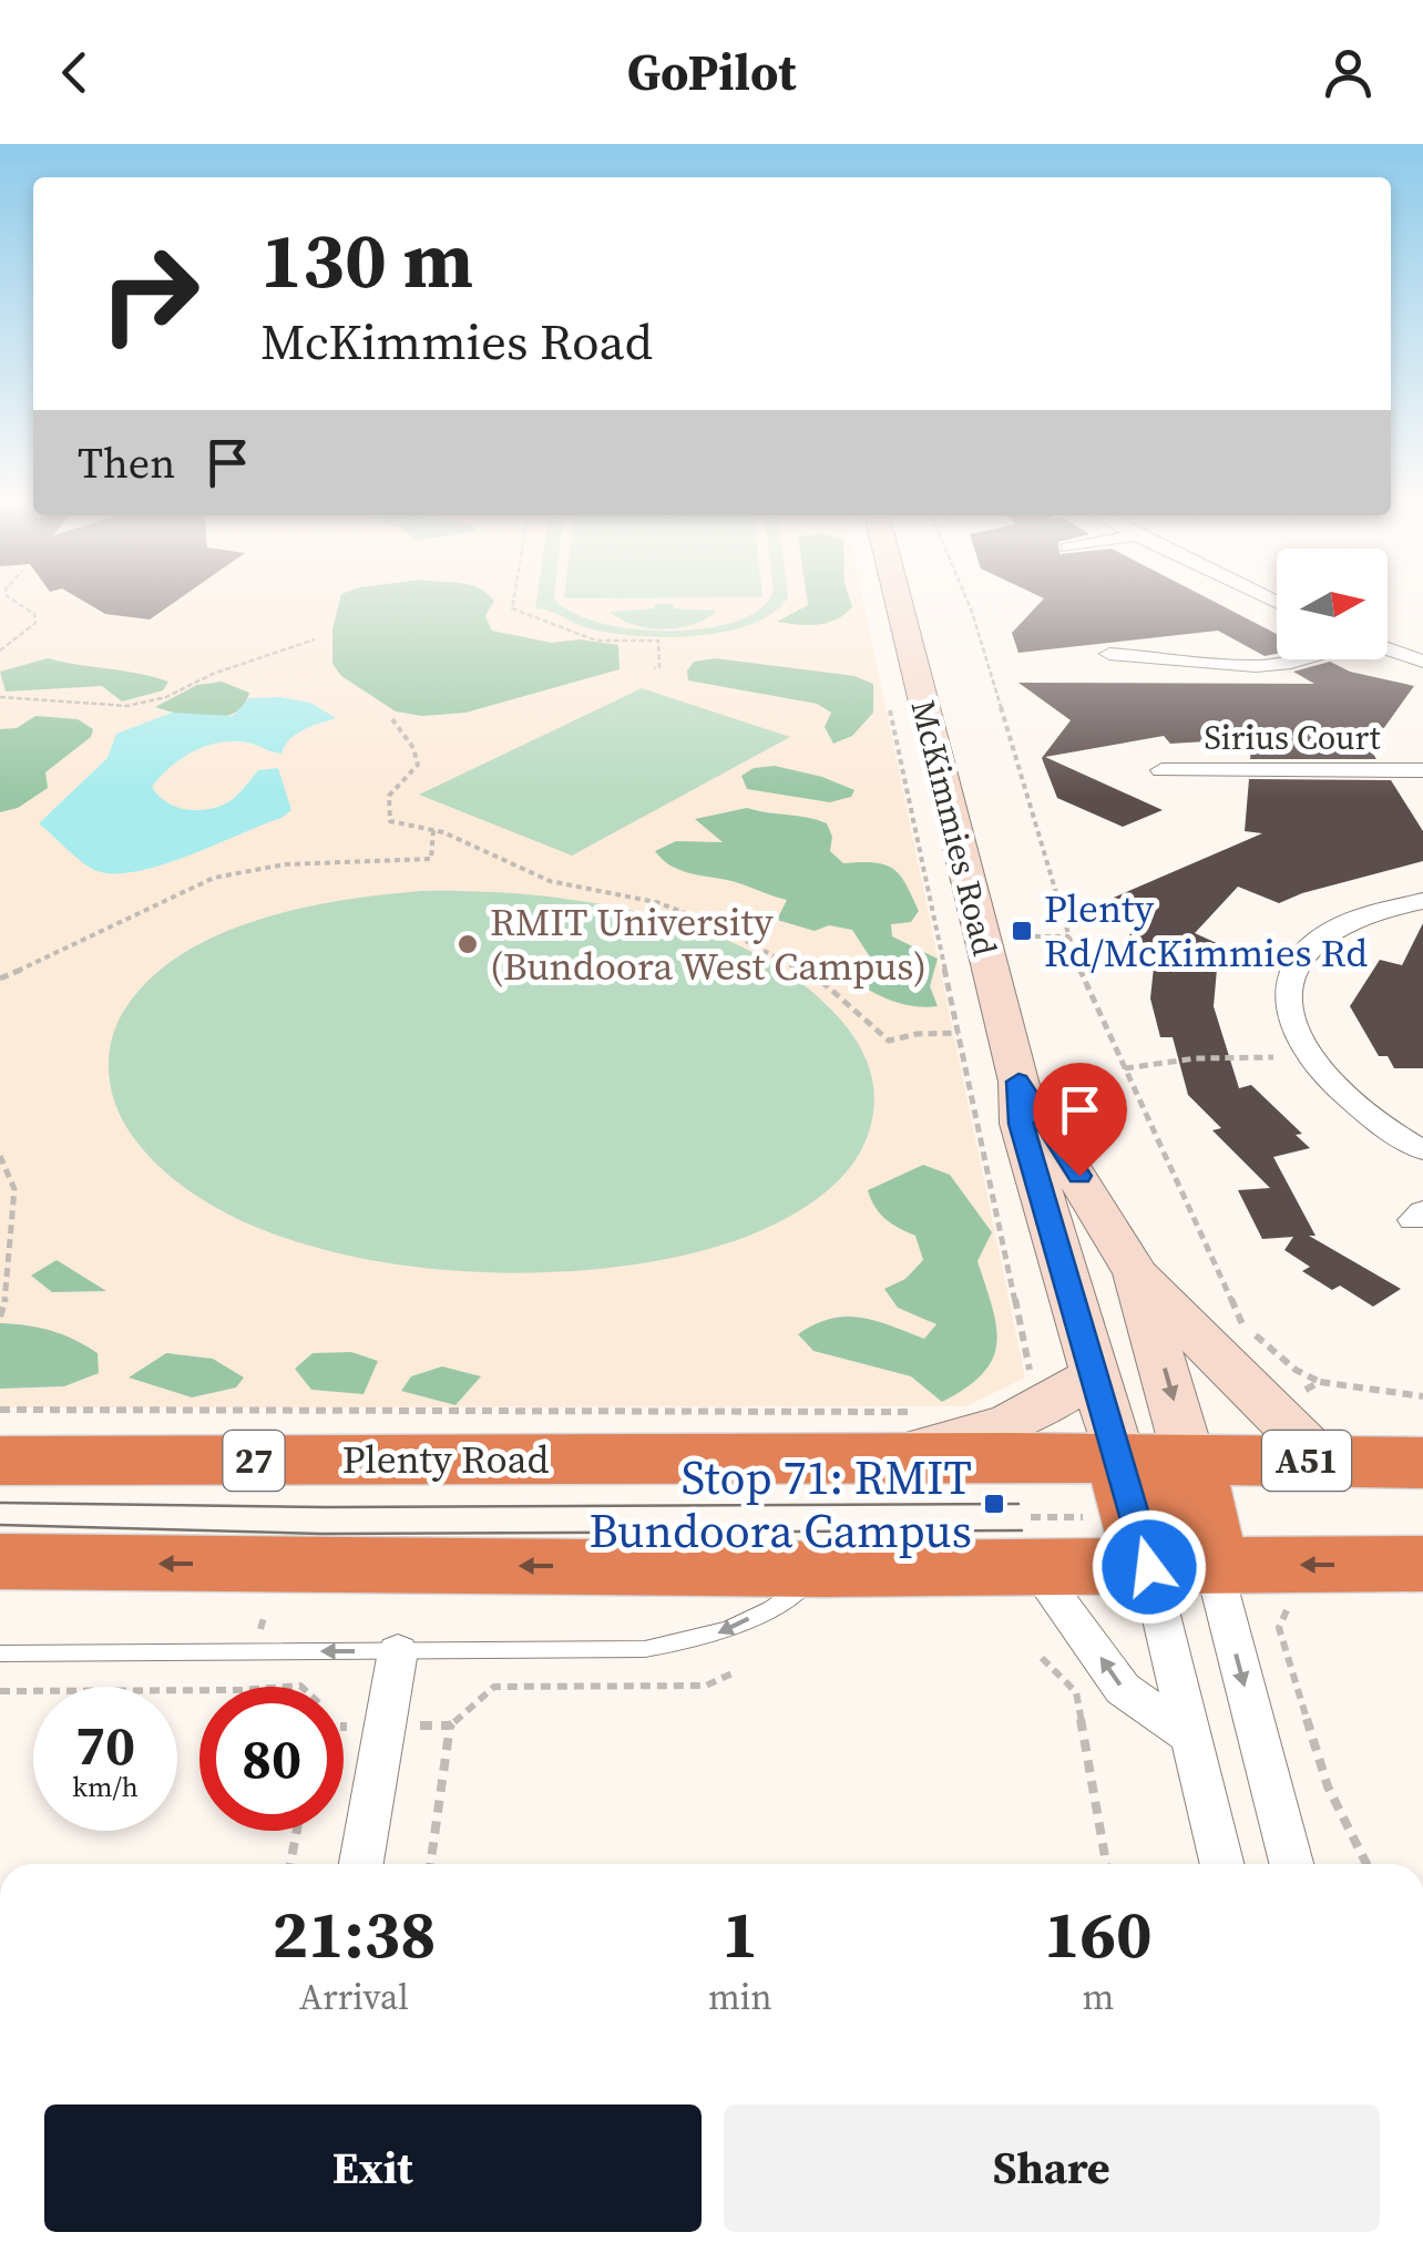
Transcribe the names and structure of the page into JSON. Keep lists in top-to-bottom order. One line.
{"streets":{"highway":["McKimmies Road","Plenty Road","27","A51"],"street":["Sirius Court"]},"crossings":[["McKimmies Road","Plenty Road"]],"places":{"transit":["Plenty Rd/McKimmies Rd","Stop 71: RMIT Bundoora Campus"],"other":["RMIT University (Bundoora West Campus)"]},"north":"right","page":{"header":"GoPilot","turn":["130 m","McKimmies Road"],"then":"Then","speed":"70 km/h","limit":"80","eta":["21:38","Arrival","1","min","160","m"],"buttons":["Exit","Share"]}}
